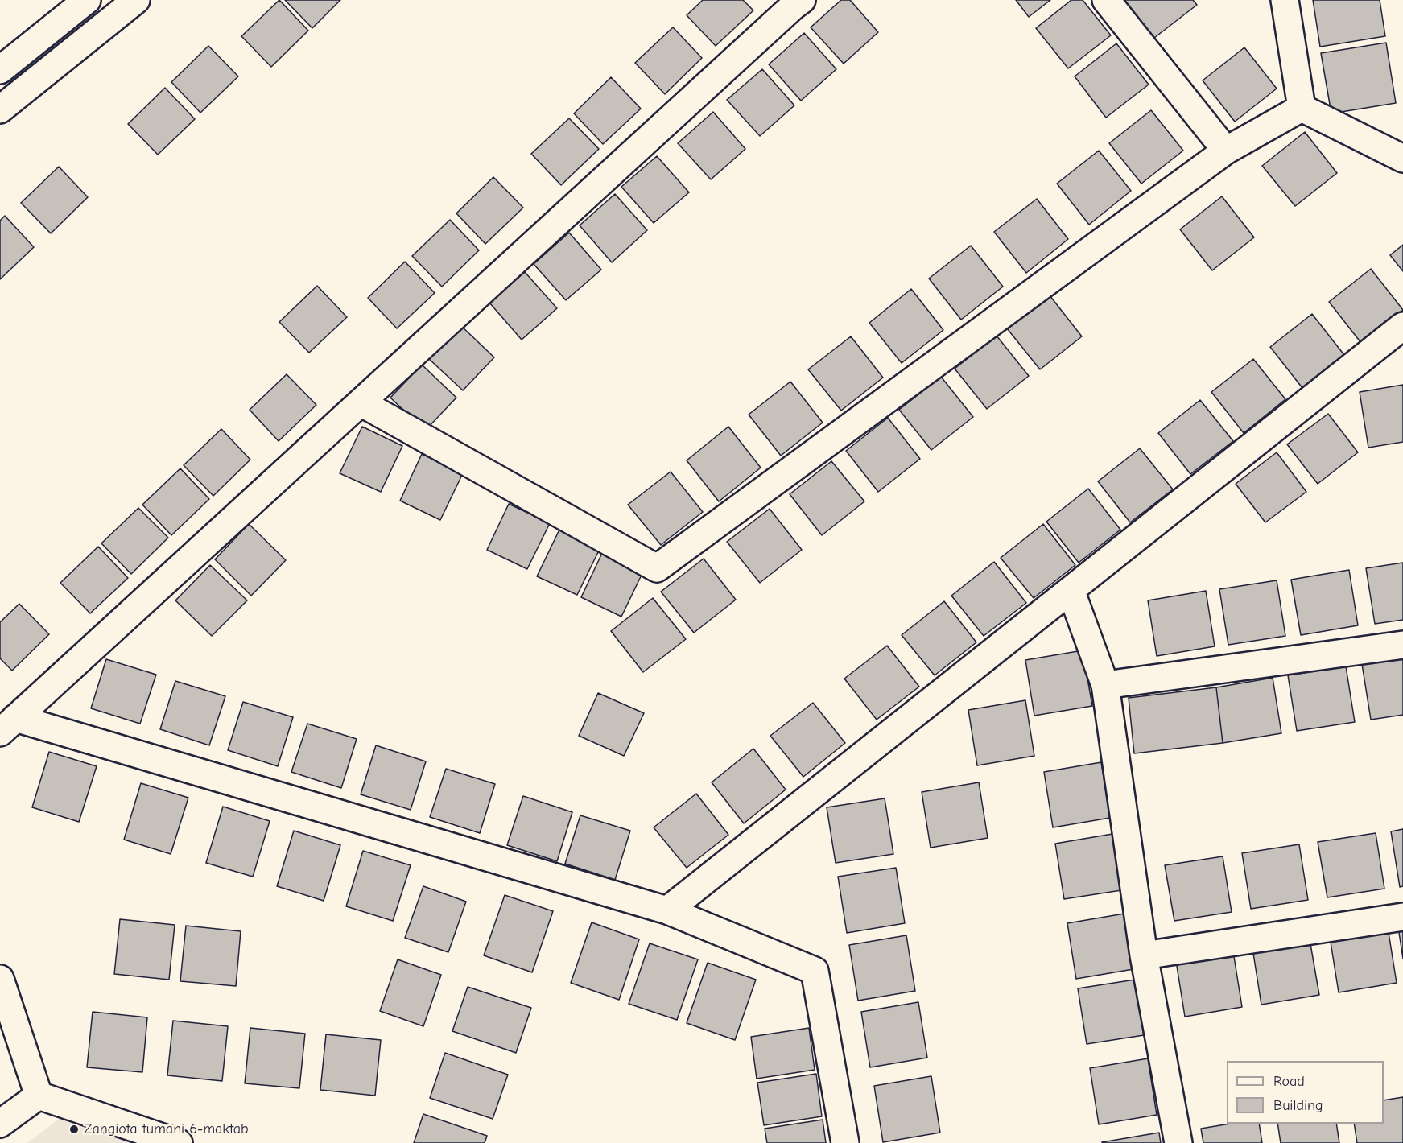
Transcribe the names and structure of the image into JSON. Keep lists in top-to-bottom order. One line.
{"places":["Zangiota tumani 6-maktab"],"legend":["Road","Building"]}
